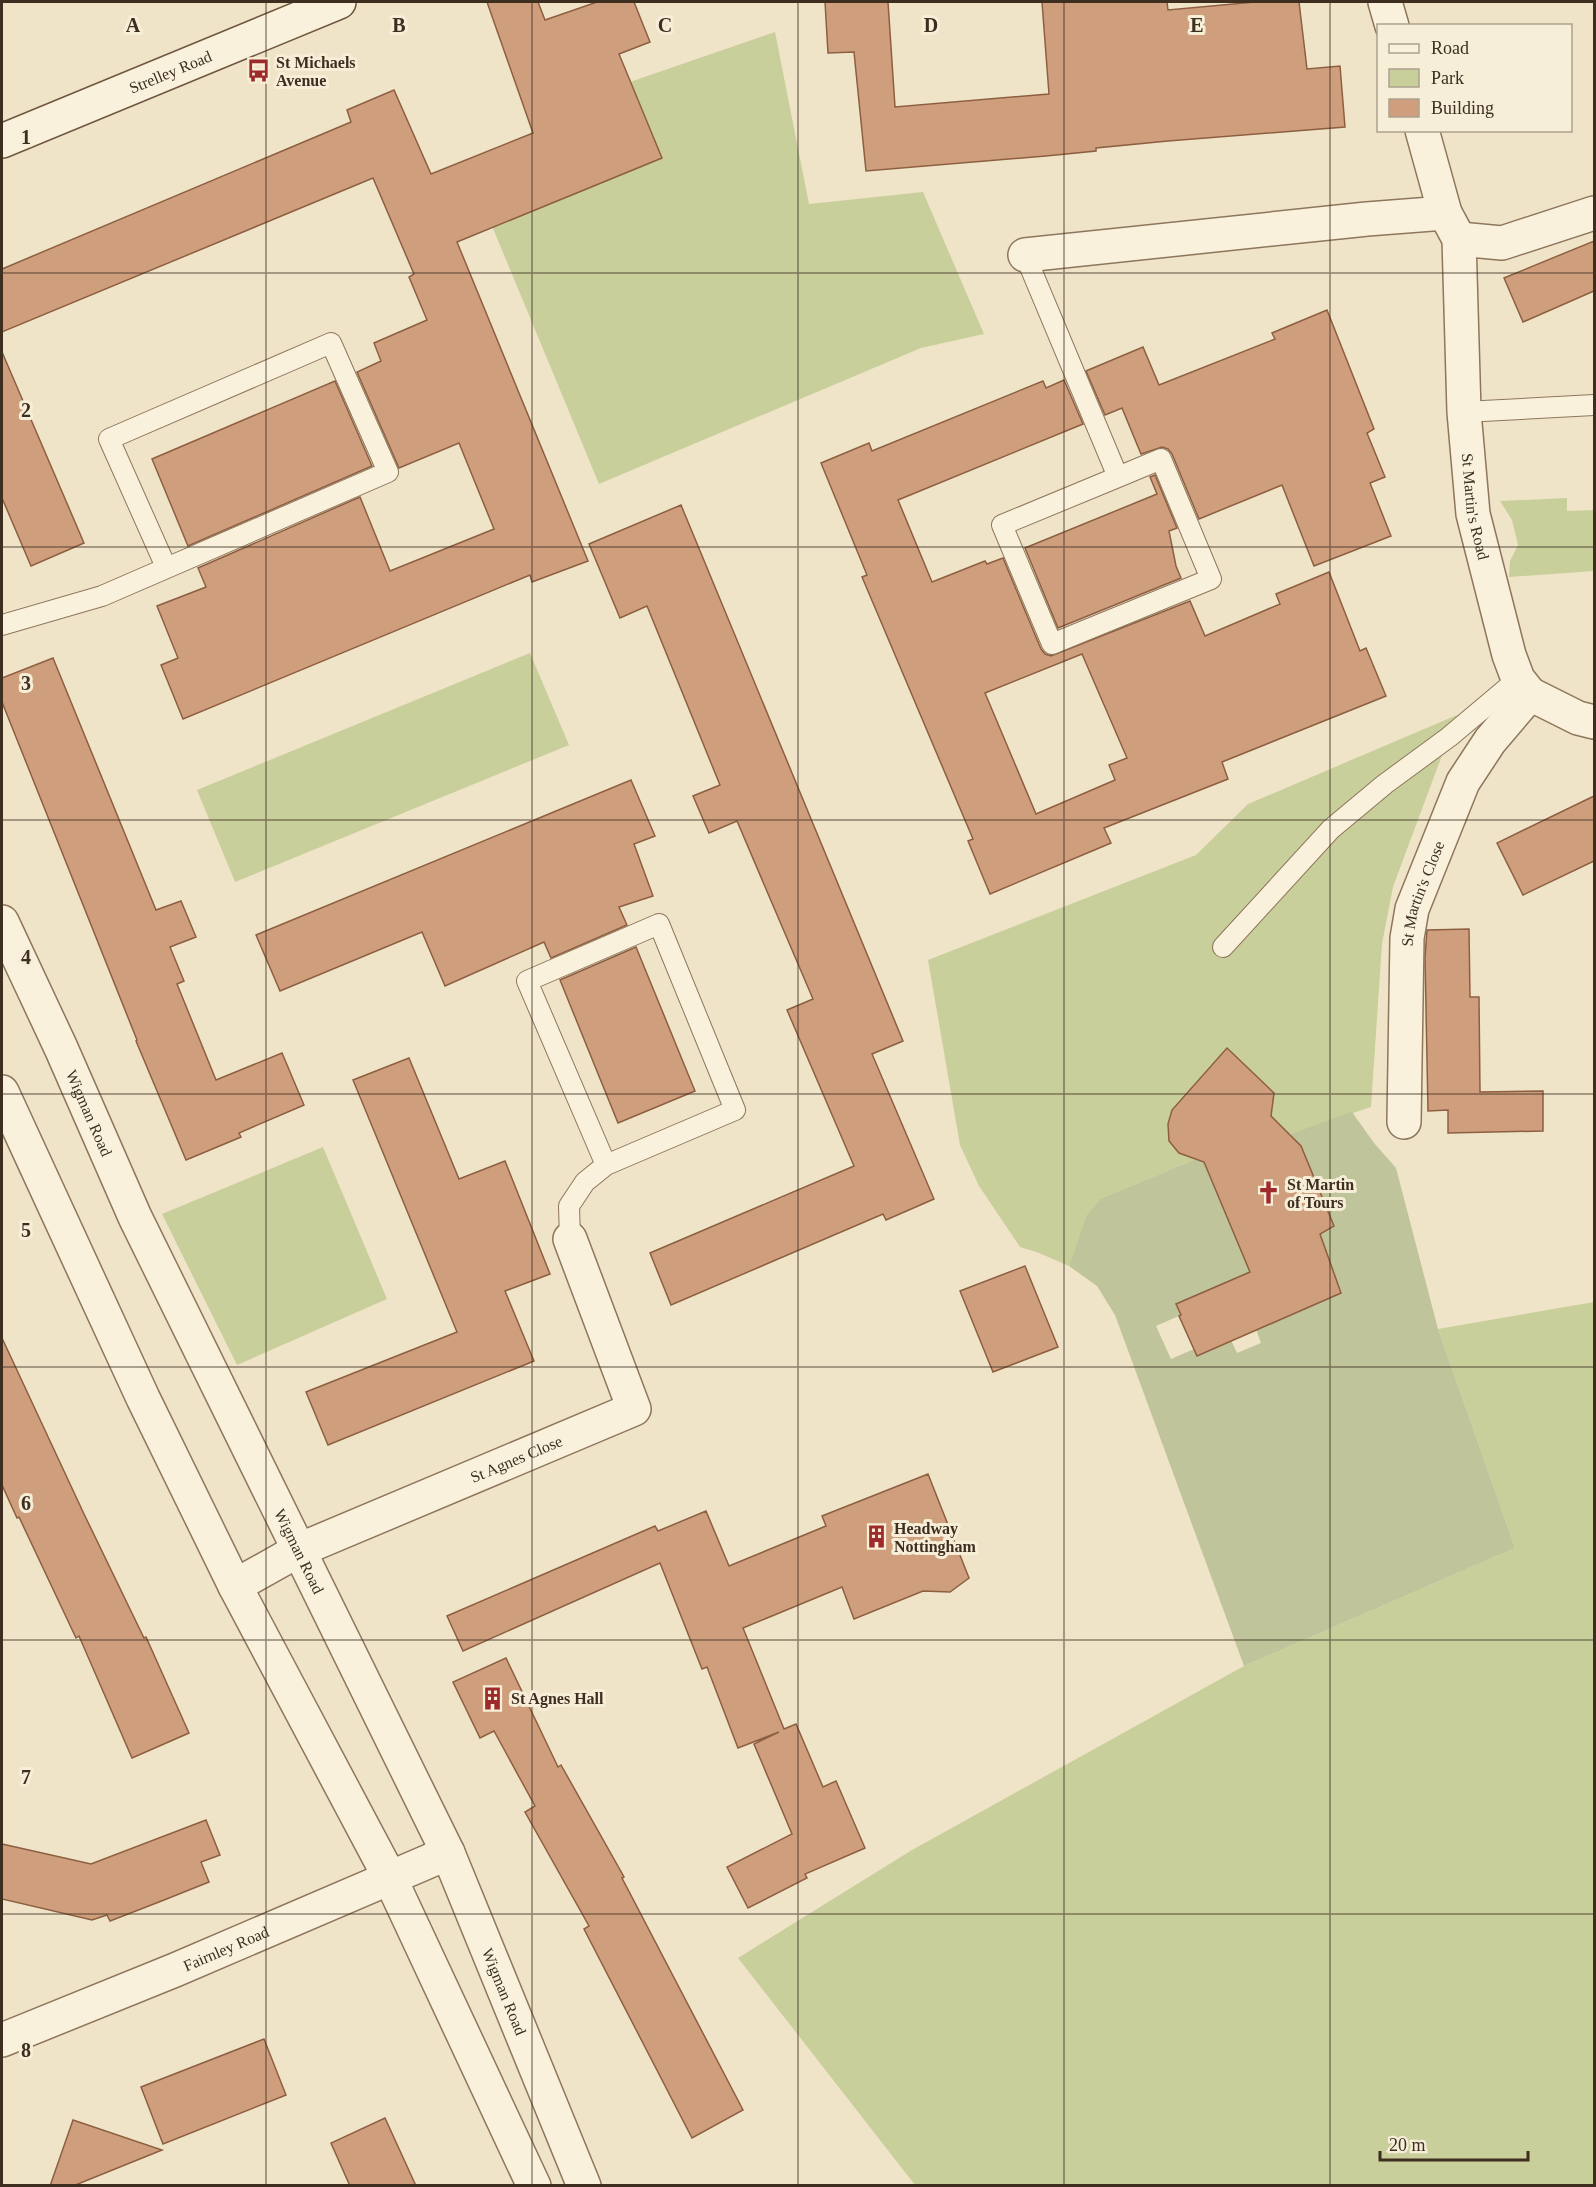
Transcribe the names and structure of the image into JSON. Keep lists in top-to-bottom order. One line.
{"streets":{"street":["Strelley Road","St Martin's Road","St Martin's Close","Wigman Road","St Agnes Close","Fairnley Road"]},"crossings":[["St Martin's Road","St Martin's Close"],["Wigman Road","St Agnes Close"],["Wigman Road","Fairnley Road"]],"places":{"bus stop":["St Michaels Avenue"],"church":["St Martin of Tours"],"building":["Headway Nottingham","St Agnes Hall"]},"legend":["Road","Park","Building"],"scale_bar":"20 m","grid":{"columns":["A","B","C","D","E"],"rows":["1","2","3","4","5","6","7","8"]}}
